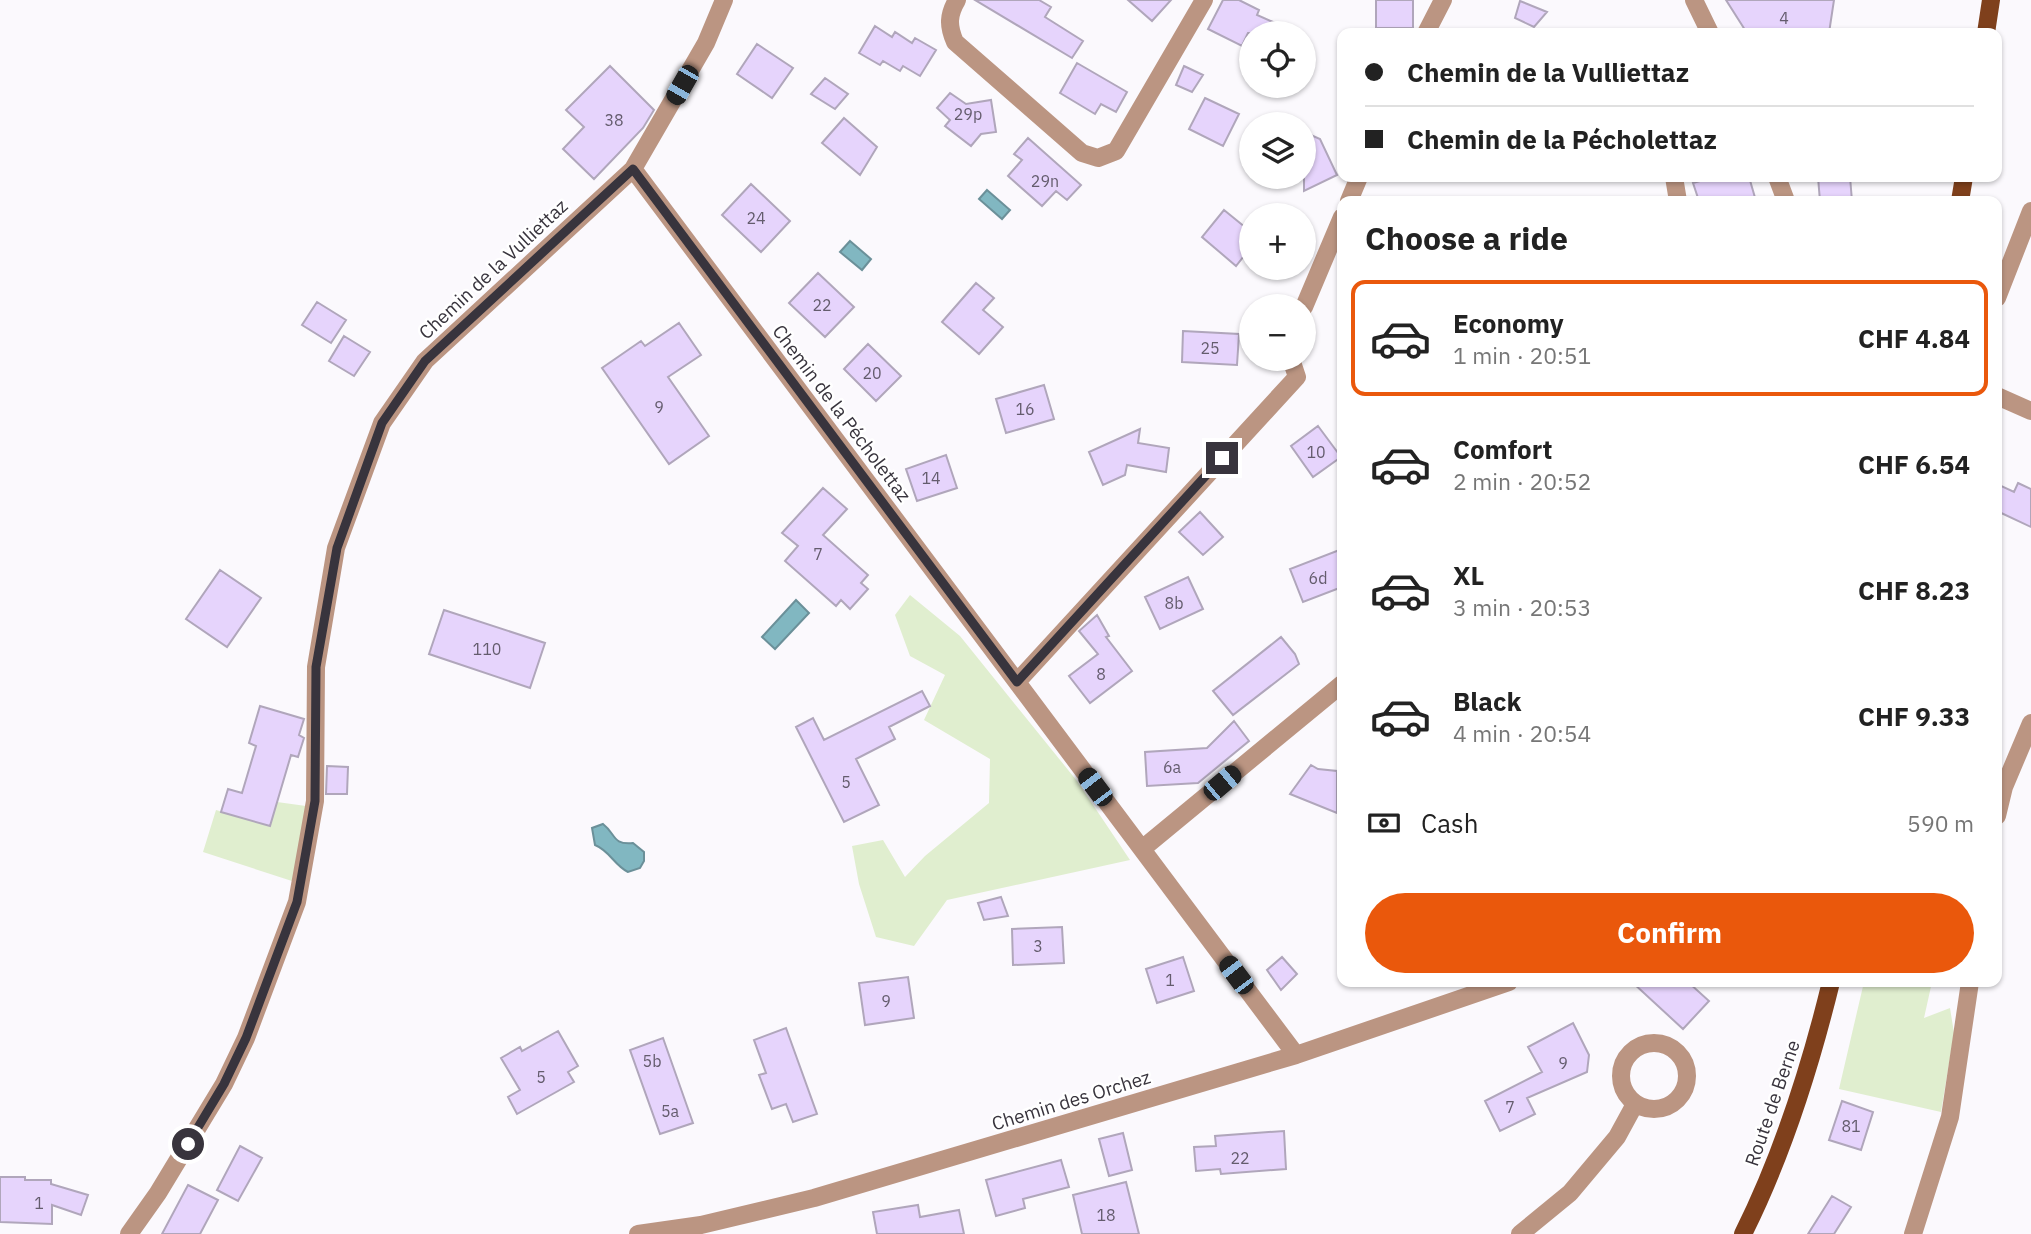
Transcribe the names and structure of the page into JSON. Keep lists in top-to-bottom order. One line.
{"streets":{"main road":["Route de Berne"],"street":["Chemin de la Vulliettaz","Chemin de la Pécholettaz","Chemin des Orchez"]},"crossings":[["Chemin de la Vulliettaz","Chemin de la Pécholettaz"],["Chemin de la Pécholettaz","Chemin des Orchez"]],"house_numbers":["4","29p","38","29n","24","22","25","20","9","16","10","14","7","6d","8b","110","8","6a","5","3","1","9","5b","9","5","7","5a","81","22","1","18"],"page":{"map_buttons":["+","−"],"banner":["Chemin de la Vulliettaz","Chemin de la Pécholettaz"],"heading":"Choose a ride","list":[{"name":"Economy","note":"1 min · 20:51","value":"CHF 4.84"},{"name":"Comfort","note":"2 min · 20:52","value":"CHF 6.54"},{"name":"XL","note":"3 min · 20:53","value":"CHF 8.23"},{"name":"Black","note":"4 min · 20:54","value":"CHF 9.33"}],"pay":["Cash","590 m"],"buttons":"Confirm"}}
